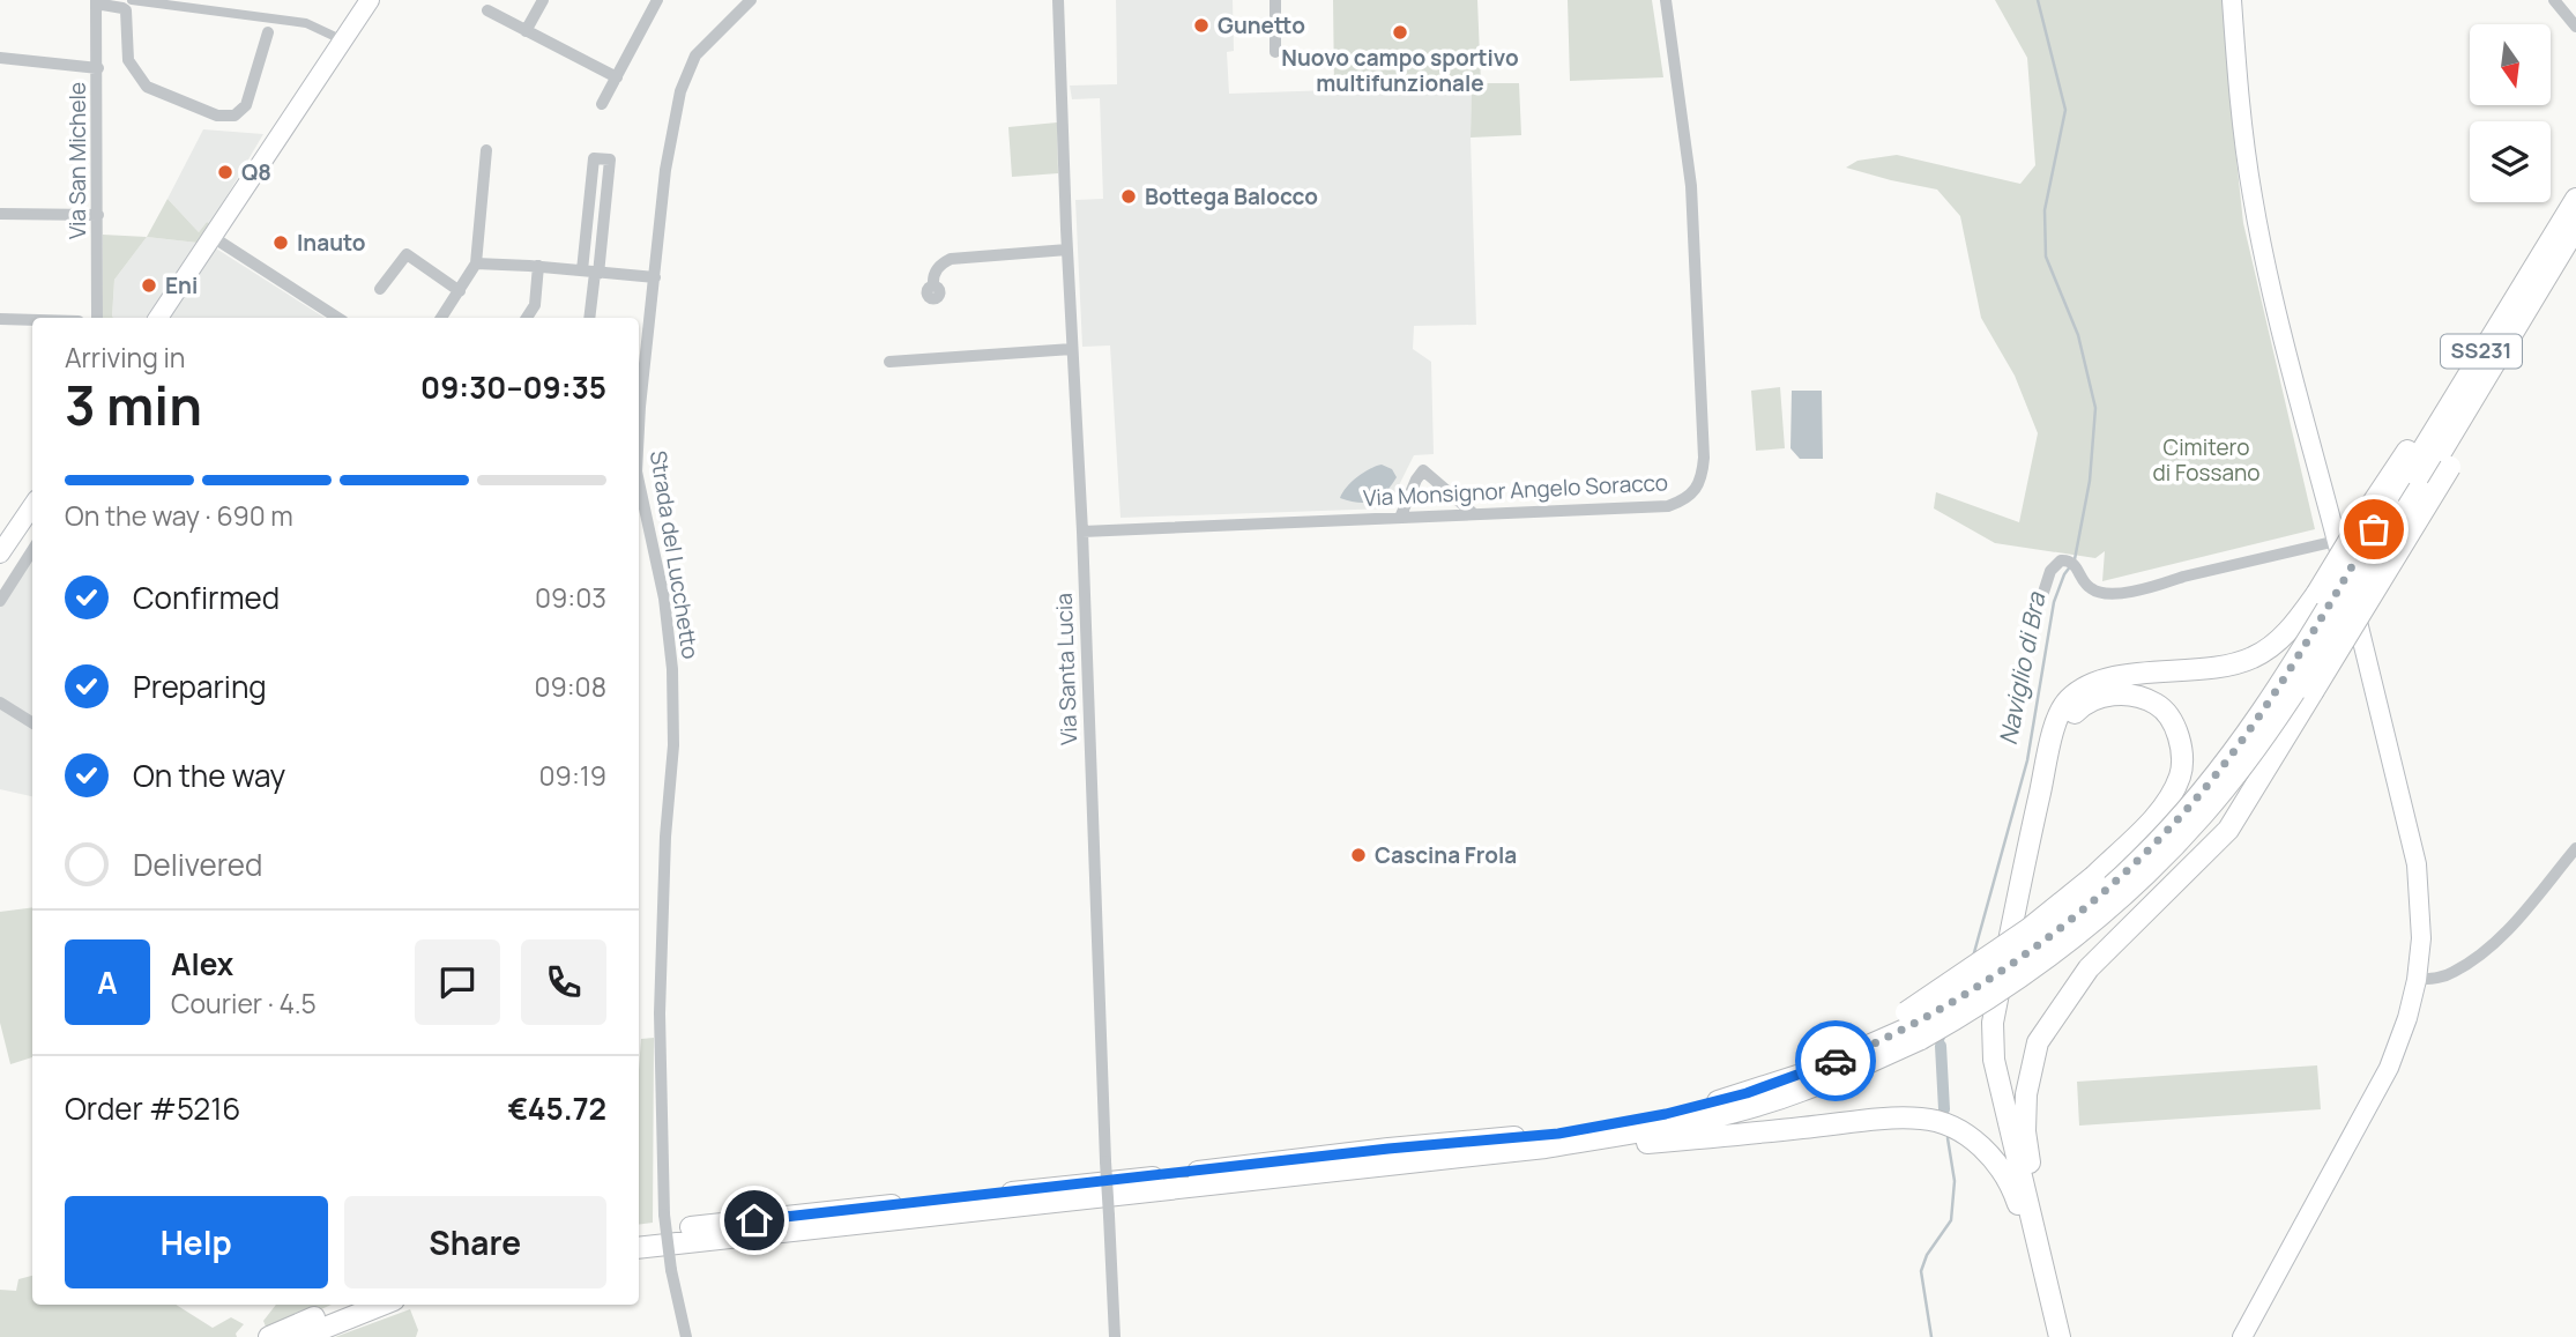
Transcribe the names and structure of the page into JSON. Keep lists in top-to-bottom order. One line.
{"streets":{"highway":["SS231"],"street":["Via San Michele","Via Monsignor Angelo Soracco","Strada del Lucchetto","Via Santa Lucia"]},"crossings":[["Via Monsignor Angelo Soracco","Via Santa Lucia"]],"water":["Naviglio di Bra"],"parks":["Cimitero di Fossano"],"places":["Gunetto","Nuovo campo sportivo multifunzionale","Q8","Bottega Balocco","Inauto","Eni","Cascina Frola"],"north":"bottom","page":{"heading":["3 min","Arriving in","09:30–09:35"],"panel":["Alex","Courier · 4.5","Order #5216","€45.72"],"bar":"On the way · 690 m","list":[["Confirmed","09:03"],["Preparing","09:08"],["On the way","09:19"],"Delivered"],"round":"A","buttons":["Help","Share"]}}
